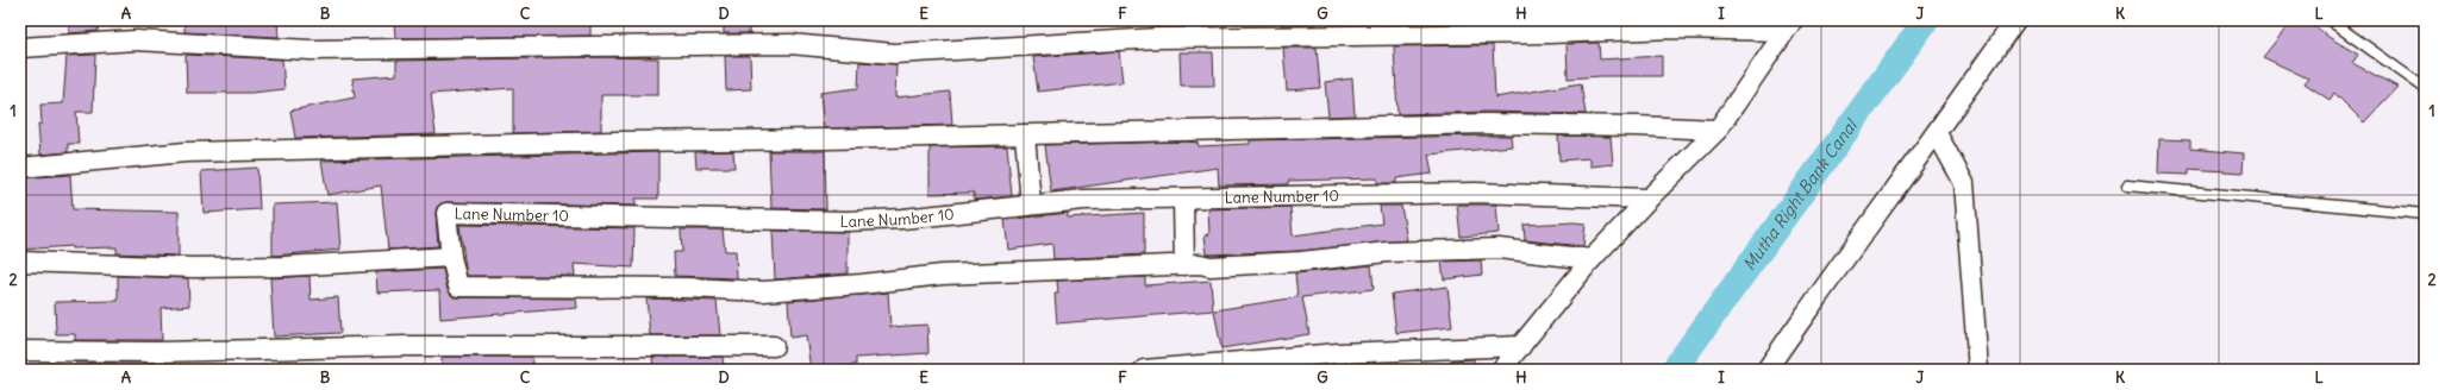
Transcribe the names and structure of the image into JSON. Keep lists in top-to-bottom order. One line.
{"streets":{"street":["Lane Number 10"]},"water":["Mutha Right Bank Canal"],"grid":{"columns":["A","B","C","D","E","F","G","H","I","J","K","L"],"rows":["1","2"]}}
